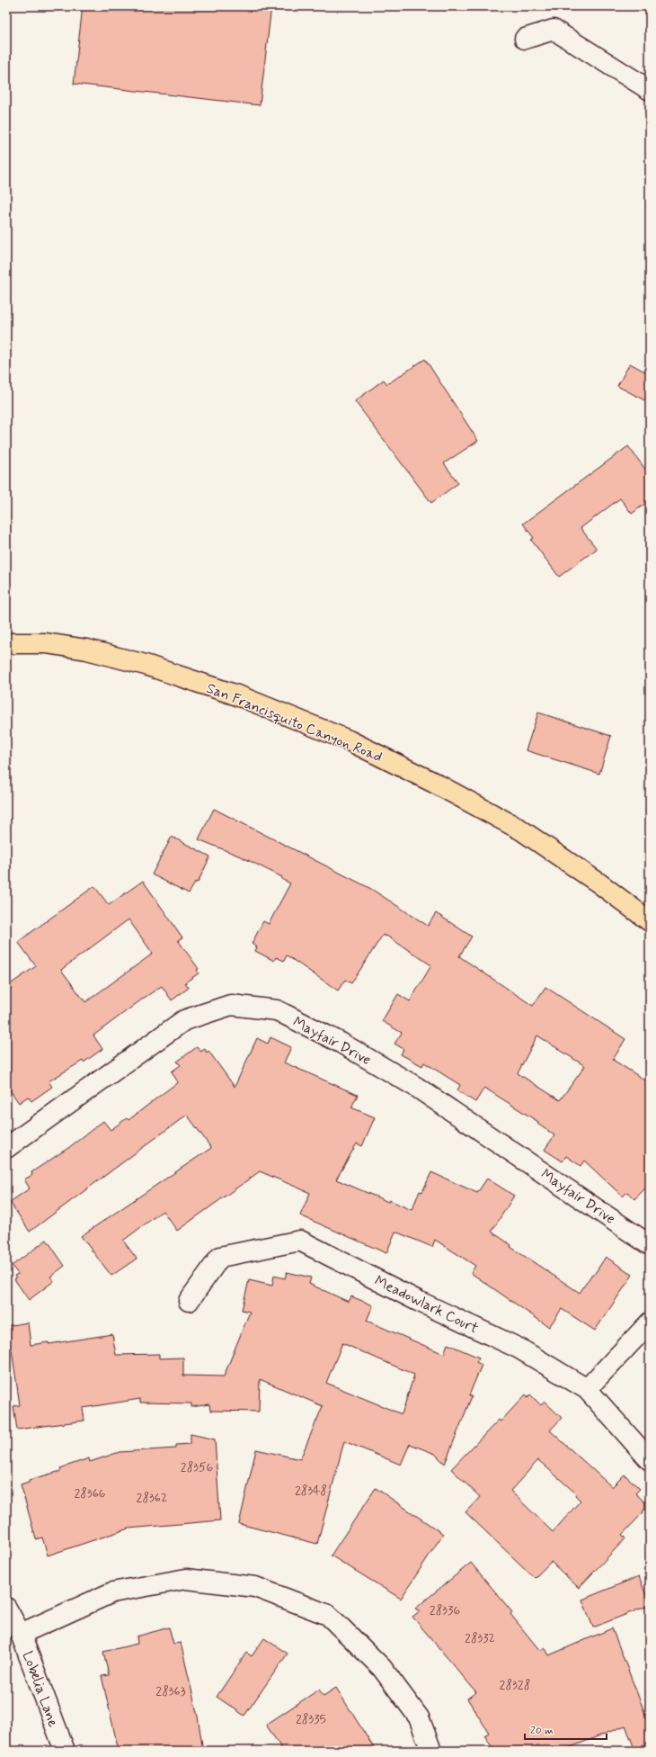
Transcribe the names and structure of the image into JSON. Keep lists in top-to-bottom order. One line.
{"streets":{"main road":["San Francisquito Canyon Road"],"street":["Mayfair Drive","Meadowlark Court","Lobelia Lane"]},"house_numbers":["28356","28348","28366","28362","28336","28332","28328","28363","28335"],"scale_bar":"20 m"}
